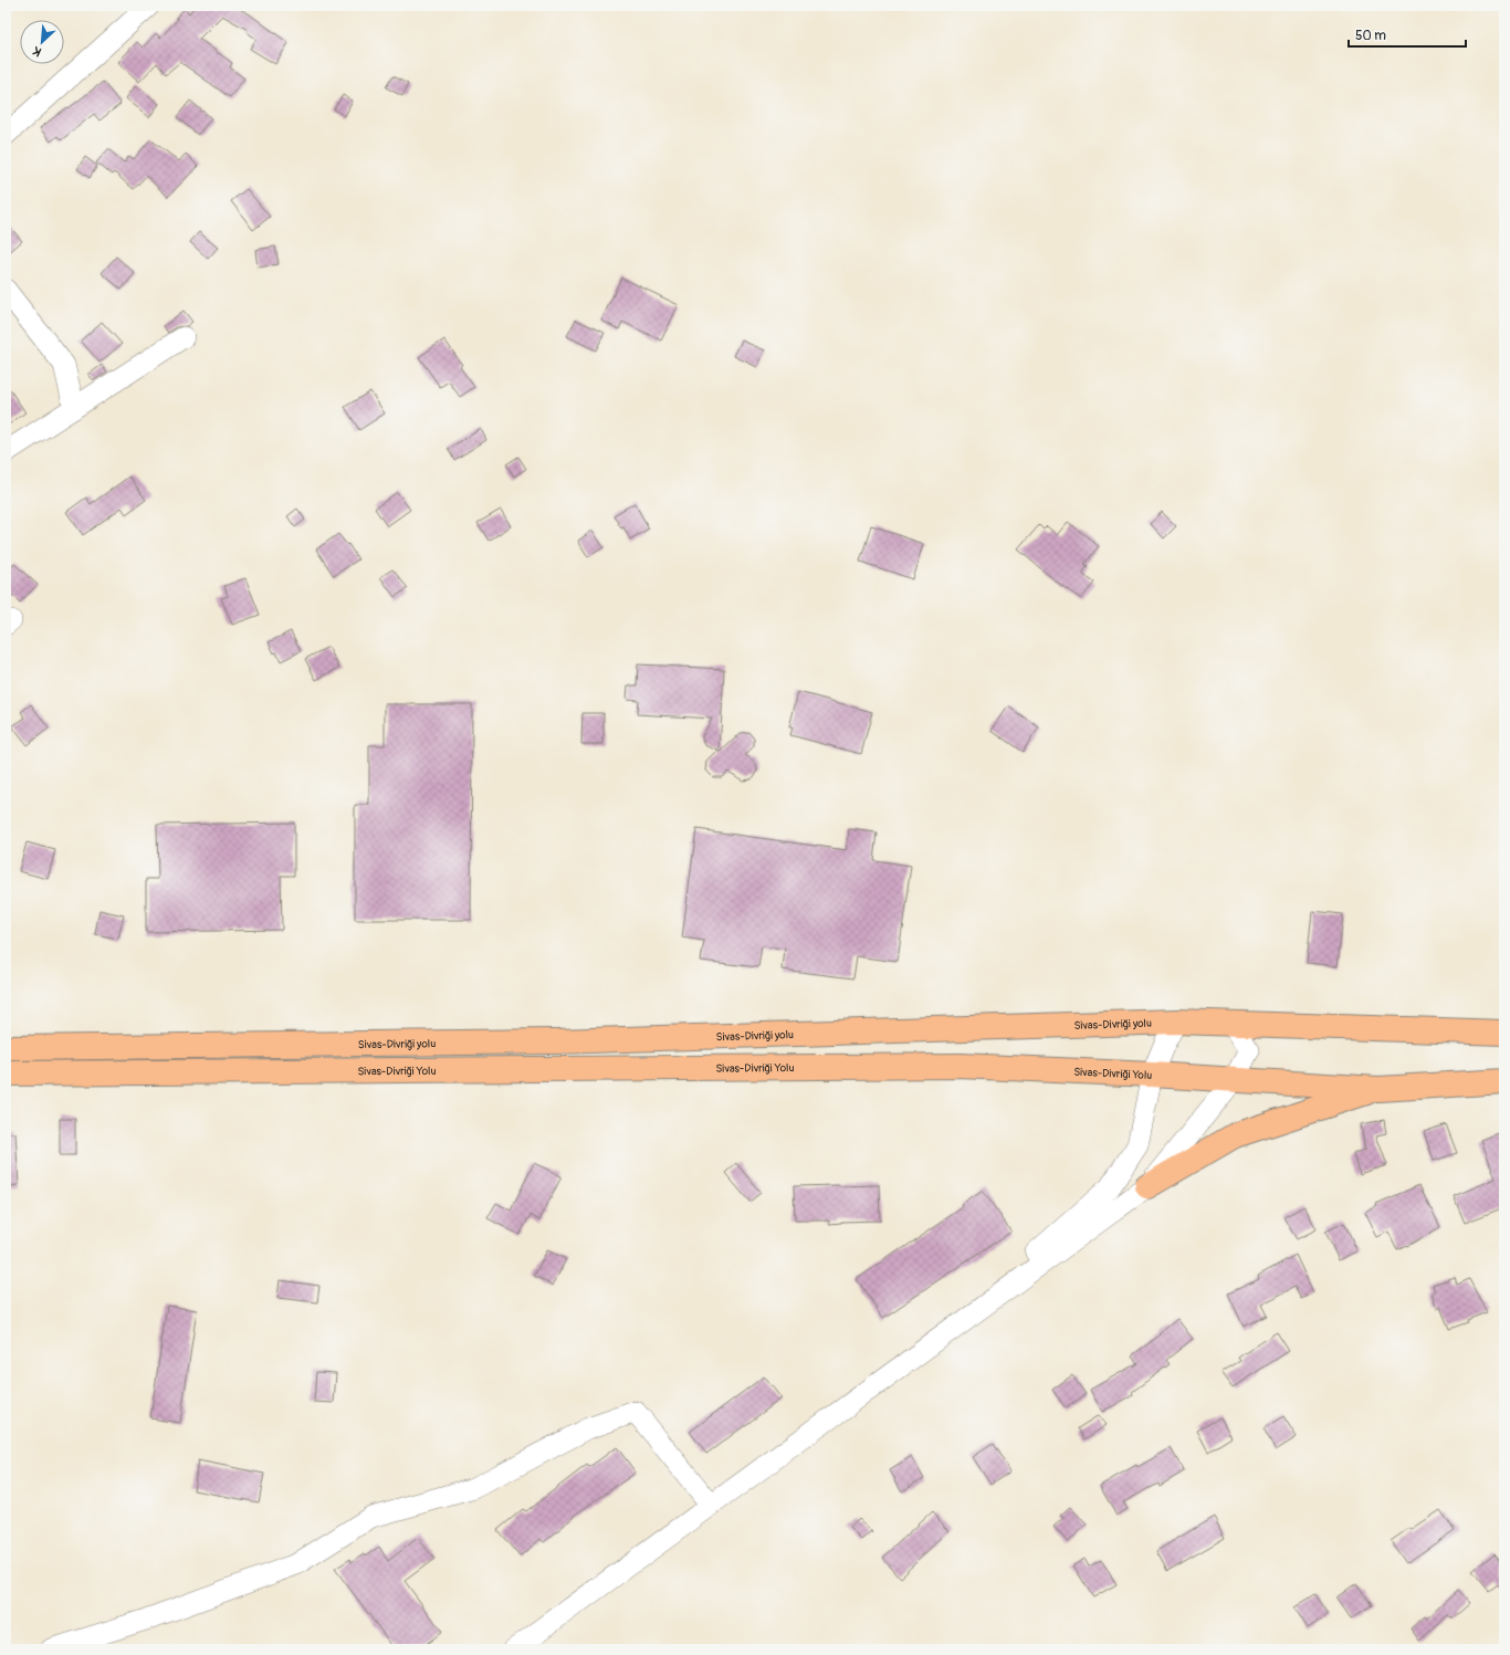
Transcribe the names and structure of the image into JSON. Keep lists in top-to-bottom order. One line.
{"streets":{"main road":["Sivas-Divriği yolu","Sivas-Divriği Yolu"]},"scale_bar":"50 m","north":"bottom left"}
